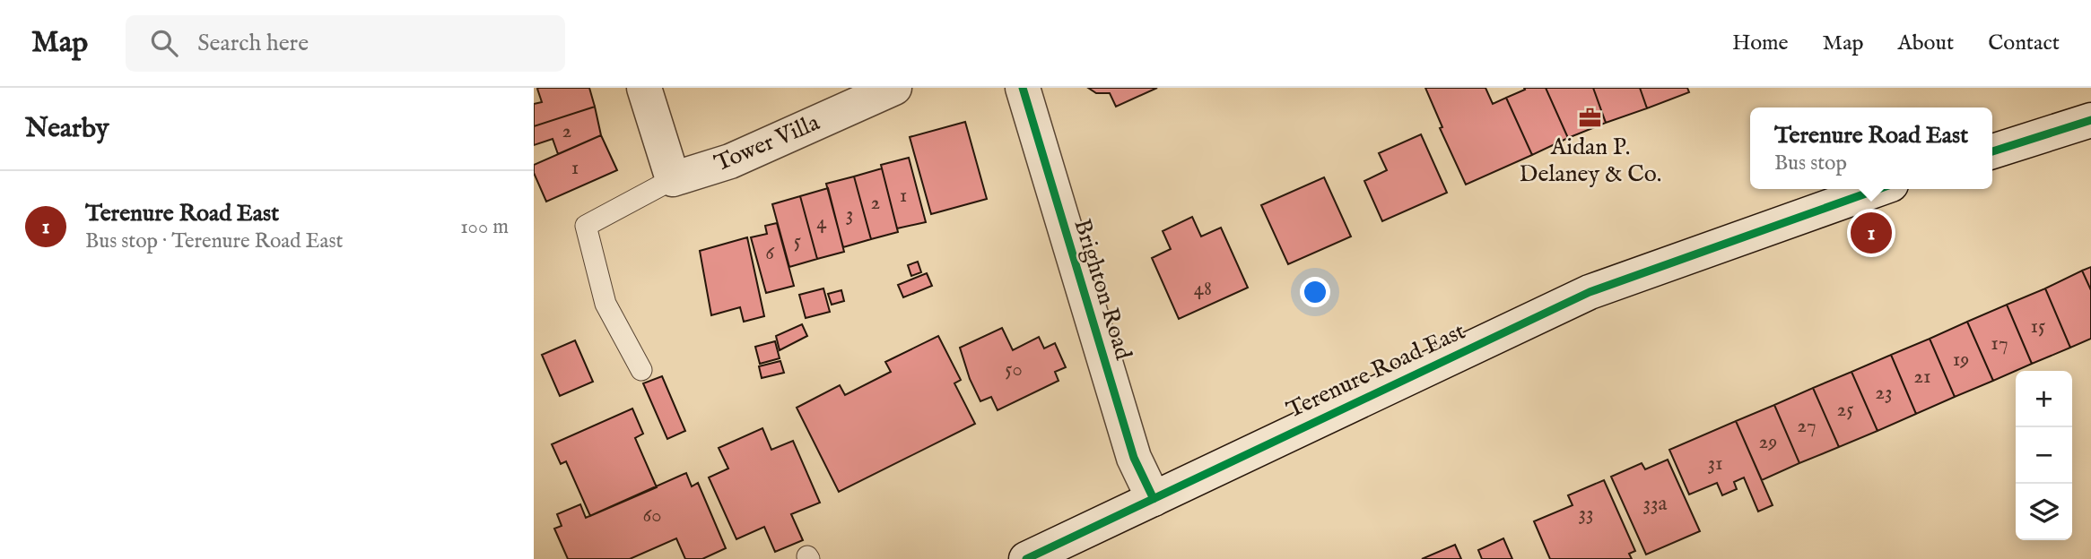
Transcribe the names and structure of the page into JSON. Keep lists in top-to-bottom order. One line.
{"streets":{"main road":["Tower Villa","Brighton Road","Terenure Road East"]},"crossings":[["Brighton Road","Terenure Road East"]],"places":{"office":["Aidan P. Delaney & Co."]},"house_numbers":["2","1","1","2","3","4","5","6","48","15","17","19","50","21","23","25","27","29","31","33a","33","60"],"page":{"header":"Map","search":"Search here","nav":["Home","Map","About","Contact"],"heading":"Nearby","popup":["Terenure Road East","Bus stop"],"list":[{"mark":"1","name":"Terenure Road East","note":"Bus stop · Terenure Road East","value":"100 m"}],"pins":"1","map_buttons":["+","−"]}}
